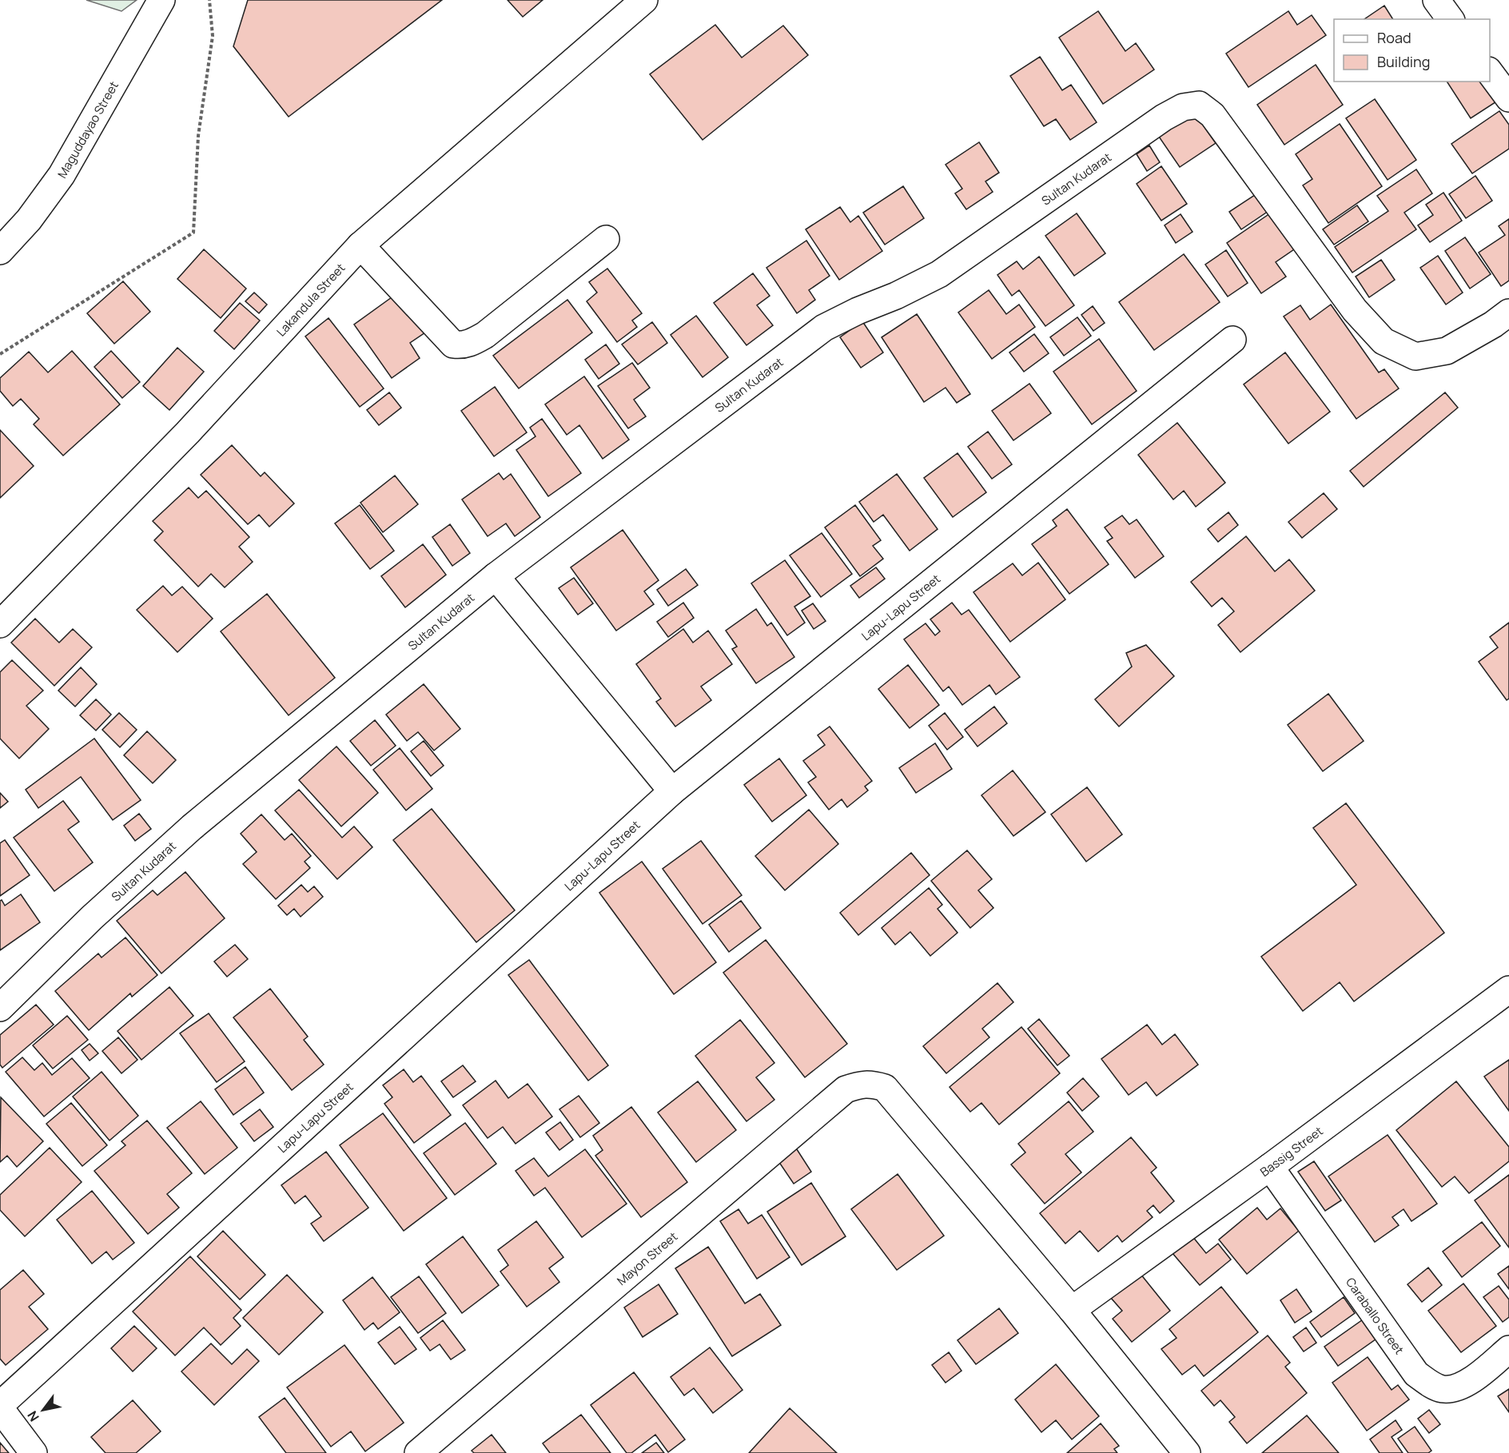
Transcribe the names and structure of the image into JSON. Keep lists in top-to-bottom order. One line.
{"streets":{"street":["Maguddayao Street","Sultan Kudarat","Lakandula Street","Lapu-Lapu Street","Bassig Street","Mayon Street","Caraballo Street"]},"crossings":[["Bassig Street","Mayon Street"],["Bassig Street","Caraballo Street"]],"legend":["Road","Building"],"north":"bottom left"}
